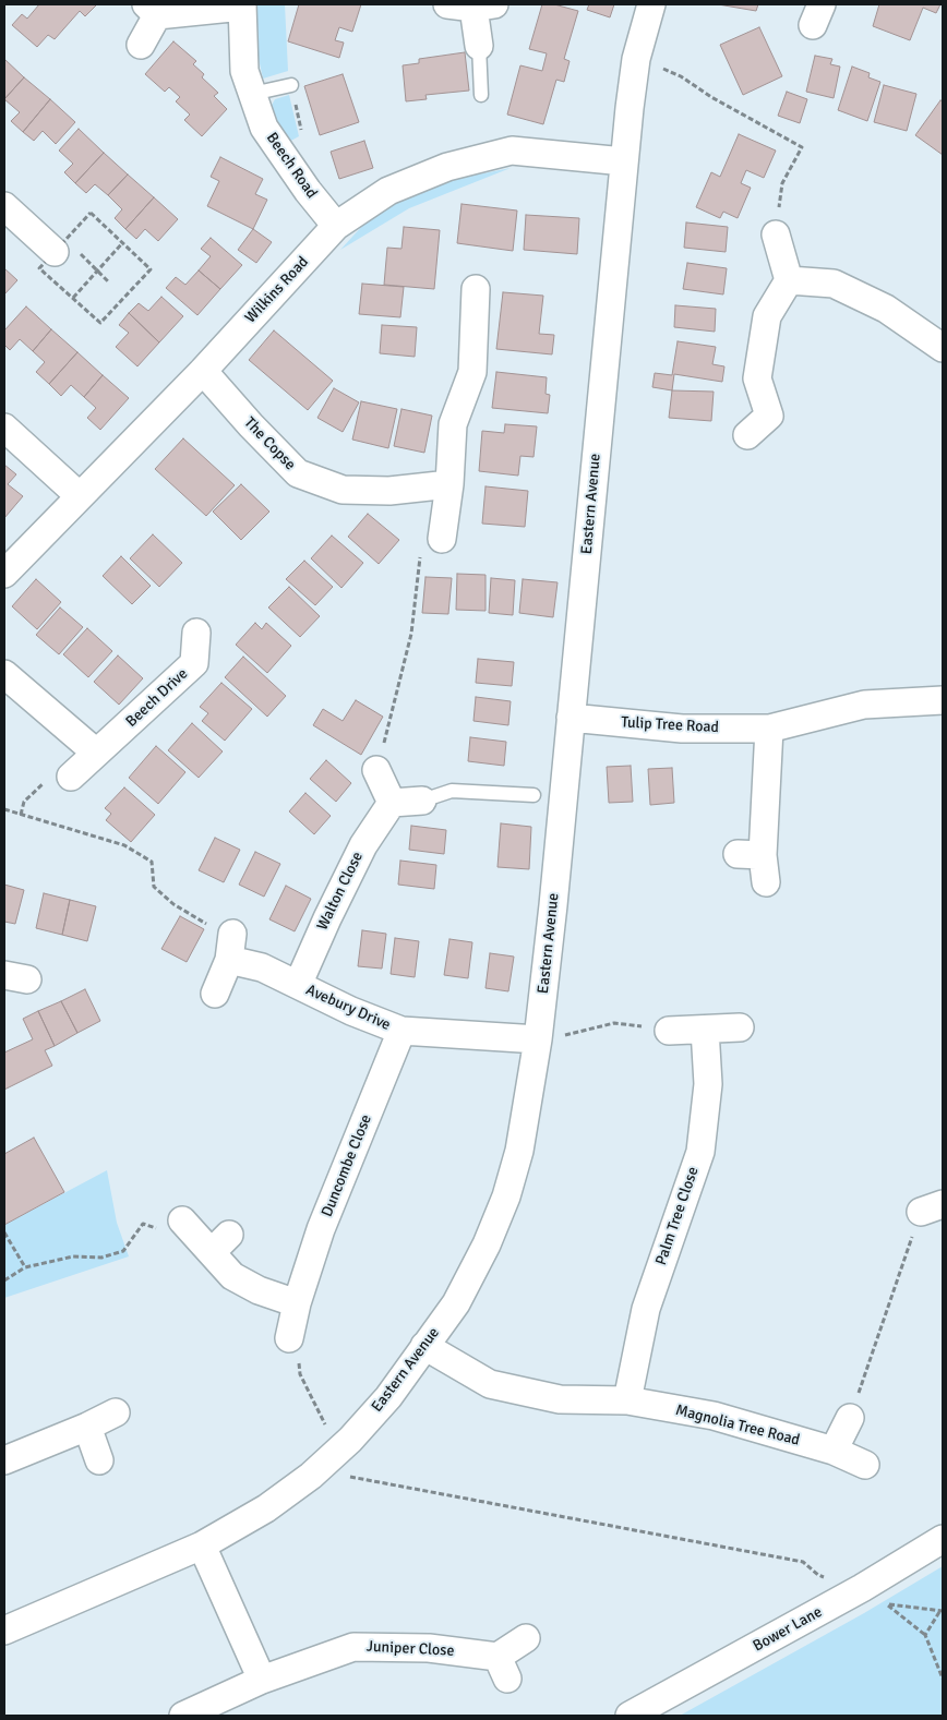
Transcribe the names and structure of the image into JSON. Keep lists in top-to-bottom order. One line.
{"streets":{"street":["Beech Road","Wilkins Road","The Copse","Eastern Avenue","Beech Drive","Tulip Tree Road","Walton Close","Avebury Drive","Duncombe Close","Palm Tree Close","Magnolia Tree Road","Bower Lane","Juniper Close"]},"crossings":[["Beech Road","Wilkins Road"],["Wilkins Road","The Copse"],["Wilkins Road","Eastern Avenue"],["Eastern Avenue","Tulip Tree Road"],["Eastern Avenue","Avebury Drive"],["Eastern Avenue","Magnolia Tree Road"],["Walton Close","Avebury Drive"],["Avebury Drive","Duncombe Close"],["Palm Tree Close","Magnolia Tree Road"]]}
